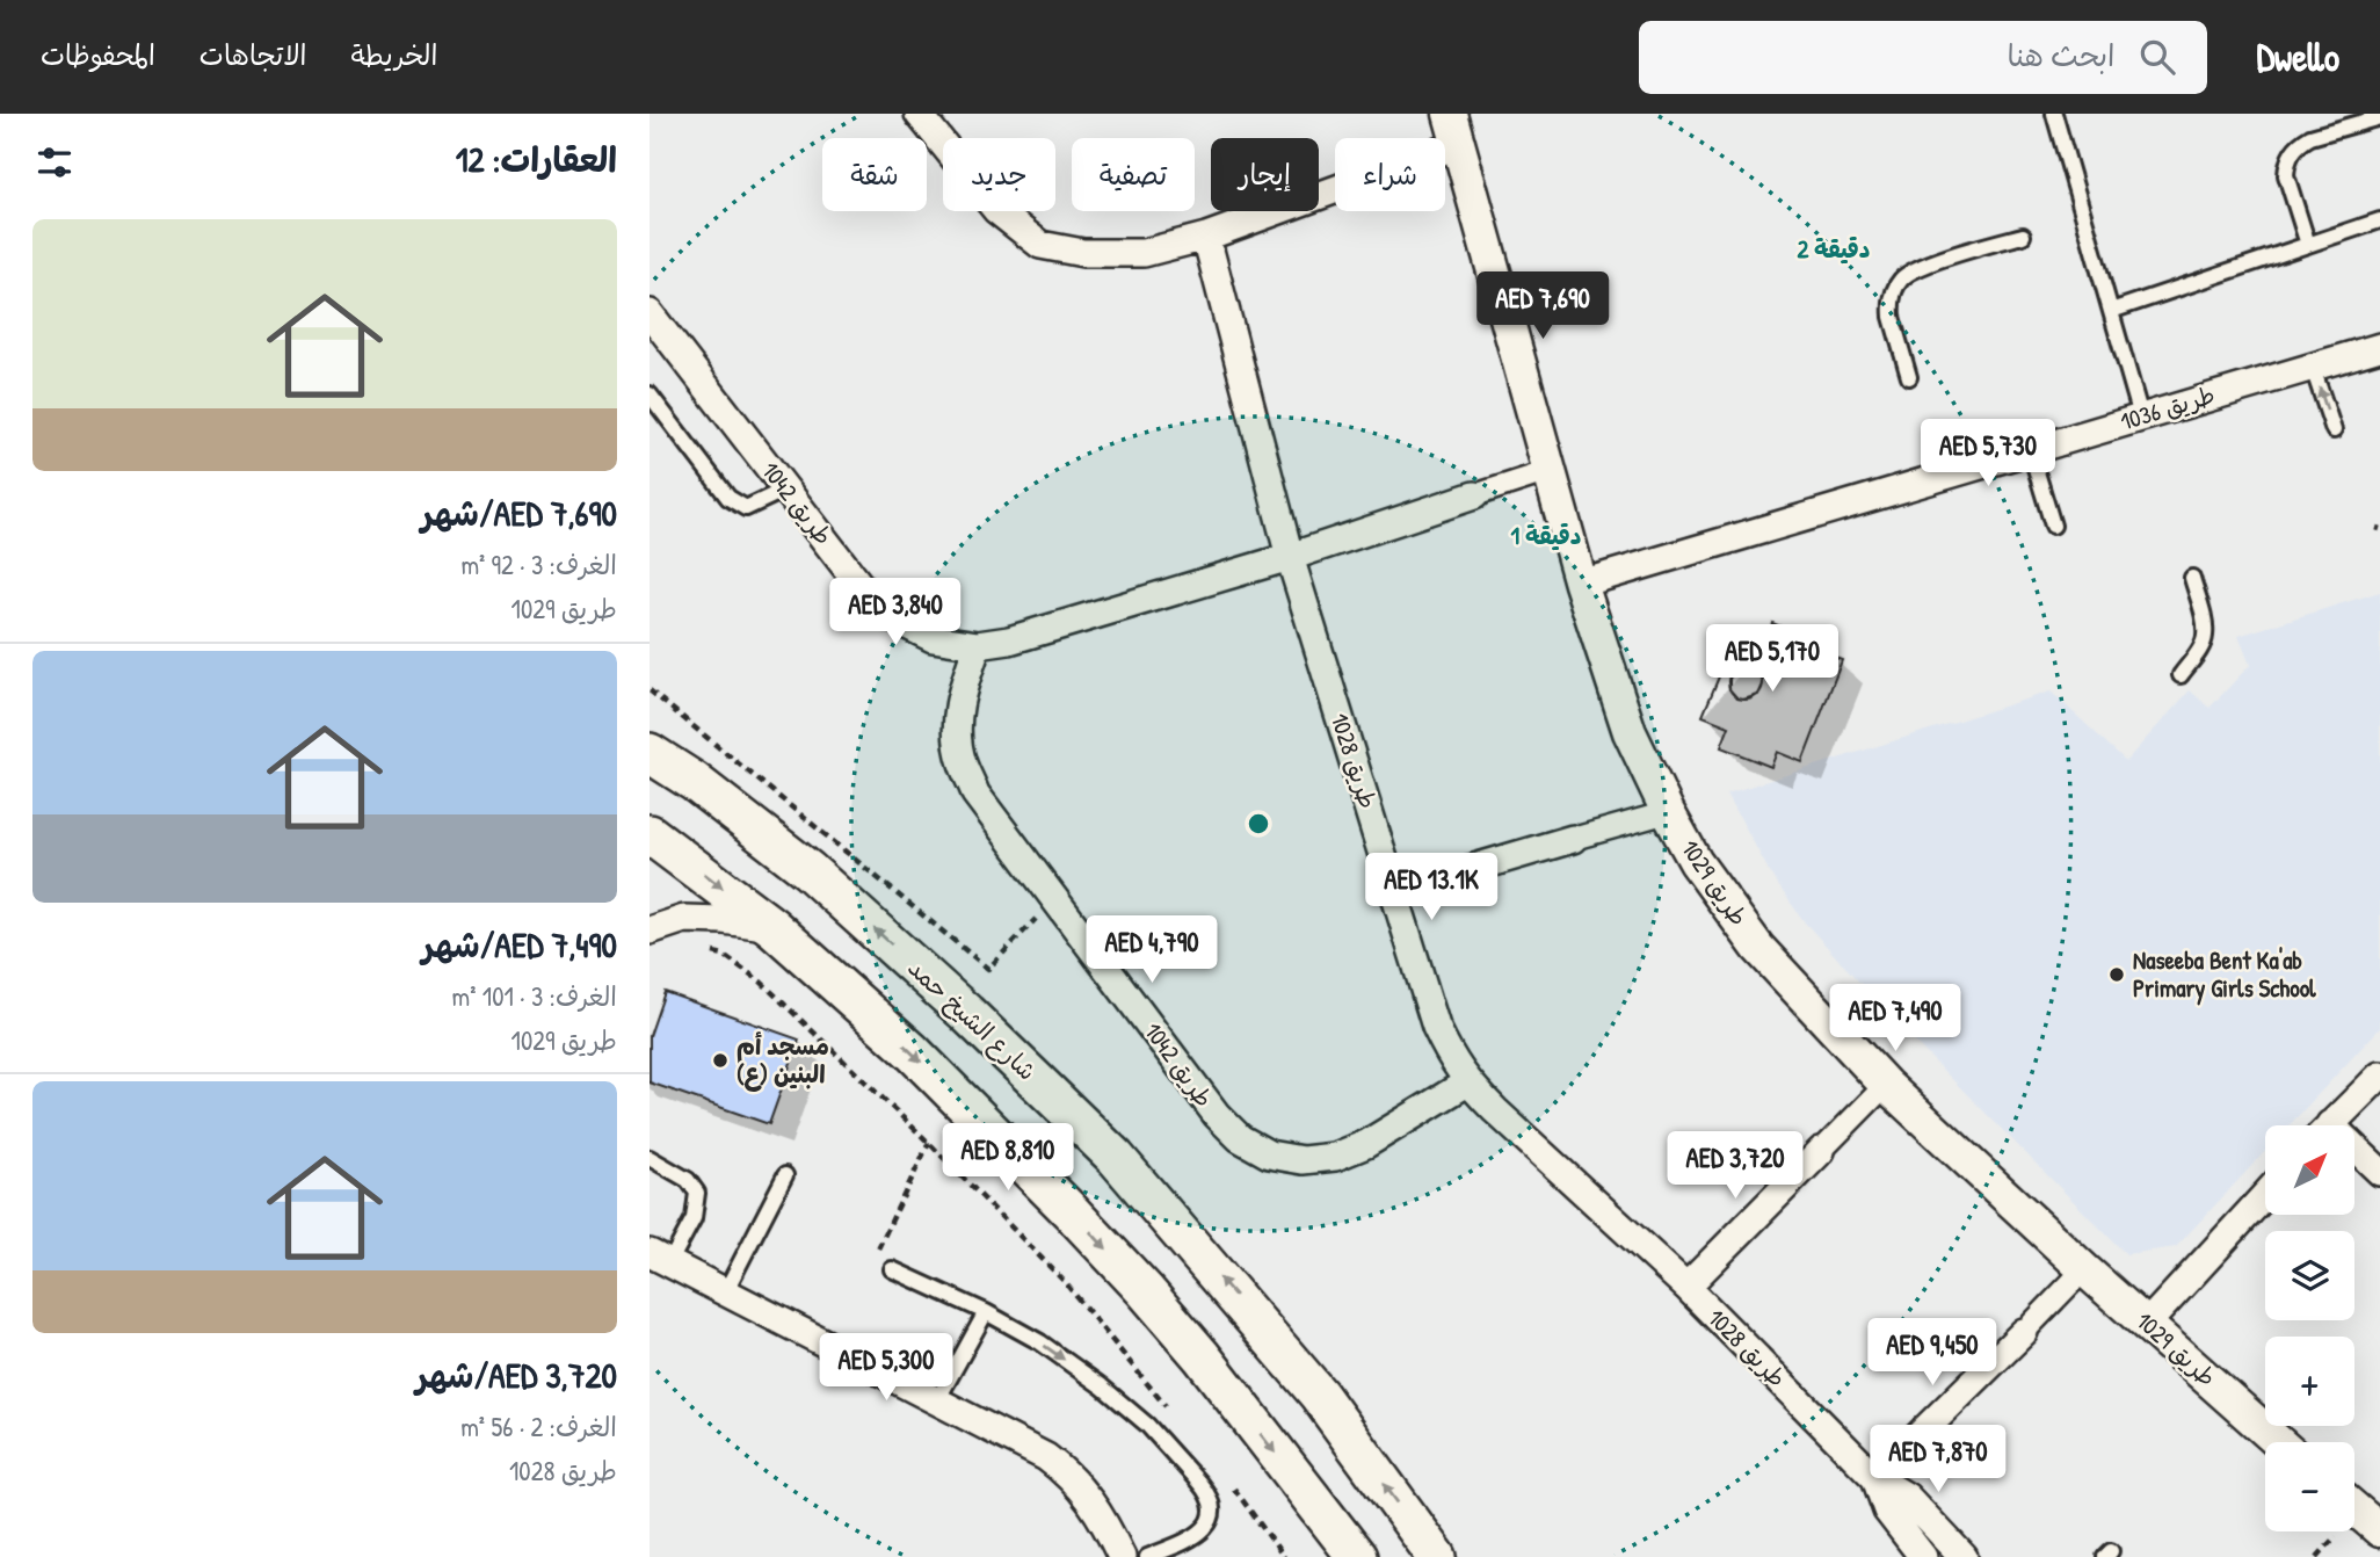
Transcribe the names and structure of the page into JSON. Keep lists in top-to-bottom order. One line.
{"streets":{"main road":["شارع الشيخ حمد"],"street":["طريق 1036","طريق 1042","طريق 1028","طريق 1029"]},"crossings":[["طريق 1036","طريق 1029"],["طريق 1042","طريق 1028"]],"places":["Naseeba Bent Ka'ab Primary Girls School","مسجد أم البنين (ع)"],"north":"top right","page":{"header":"Dwello","search":"ابحث هنا","nav":["الخريطة","الاتجاهات","المحفوظات"],"heading":"العقارات: 12","chip":["شراء","إيجار","تصفية","جديد","شقة"],"list":[{"name":"AED 7,690/شهر","note":"الغرف: 3 · 92 m² · طريق 1029"},{"name":"AED 7,490/شهر","note":"الغرف: 3 · 101 m² · طريق 1029"},{"name":"AED 3,720/شهر","note":"الغرف: 2 · 56 m² · طريق 1028"}],"price":["AED 7,690","AED 5,730","AED 3,840","AED 5,170","AED 13.1K","AED 4,790","AED 7,490","AED 8,810","AED 3,720","AED 9,450","AED 5,300","AED 7,870"],"map_buttons":["+","−"]},"rings":["2 دقيقة","1 دقيقة"]}
